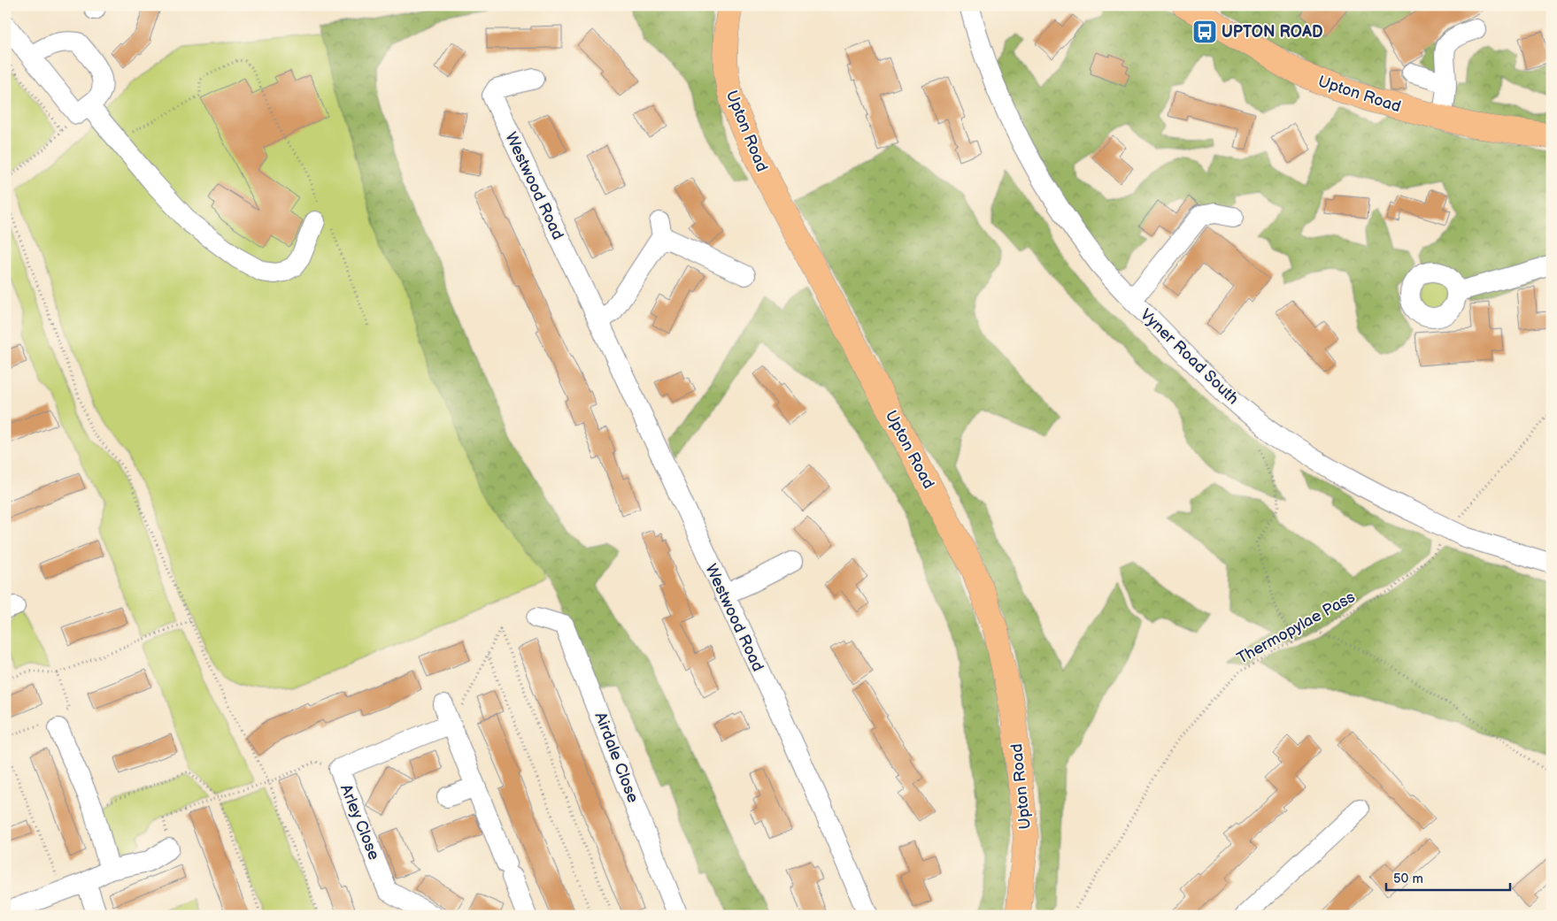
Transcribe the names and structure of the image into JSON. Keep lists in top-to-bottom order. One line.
{"streets":{"main road":["Upton Road"],"street":["Westwood Road","Vyner Road South","Airdale Close","Arley Close"],"path":["Thermopylae Pass"]},"places":{"bus stop":["UPTON ROAD"]},"scale_bar":"50 m"}
